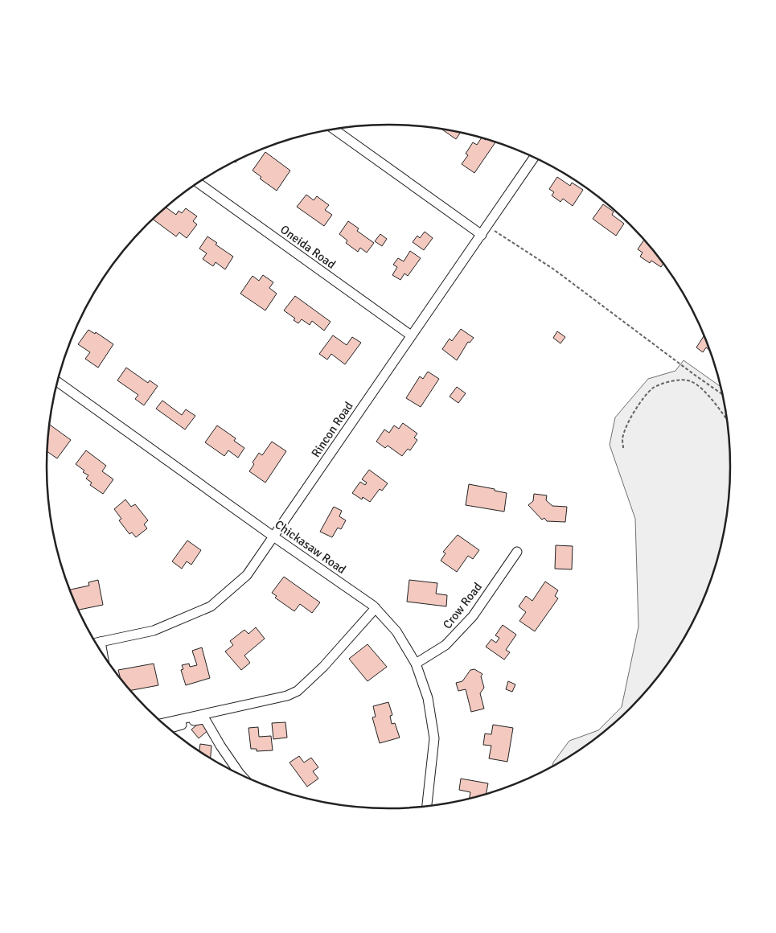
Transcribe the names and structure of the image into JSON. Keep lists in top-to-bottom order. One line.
{"streets":{"street":["Oneida Road","Rincon Road","Chickasaw Road","Crow Road"]},"crossings":[["Oneida Road","Rincon Road"],["Rincon Road","Chickasaw Road"],["Chickasaw Road","Crow Road"]]}
